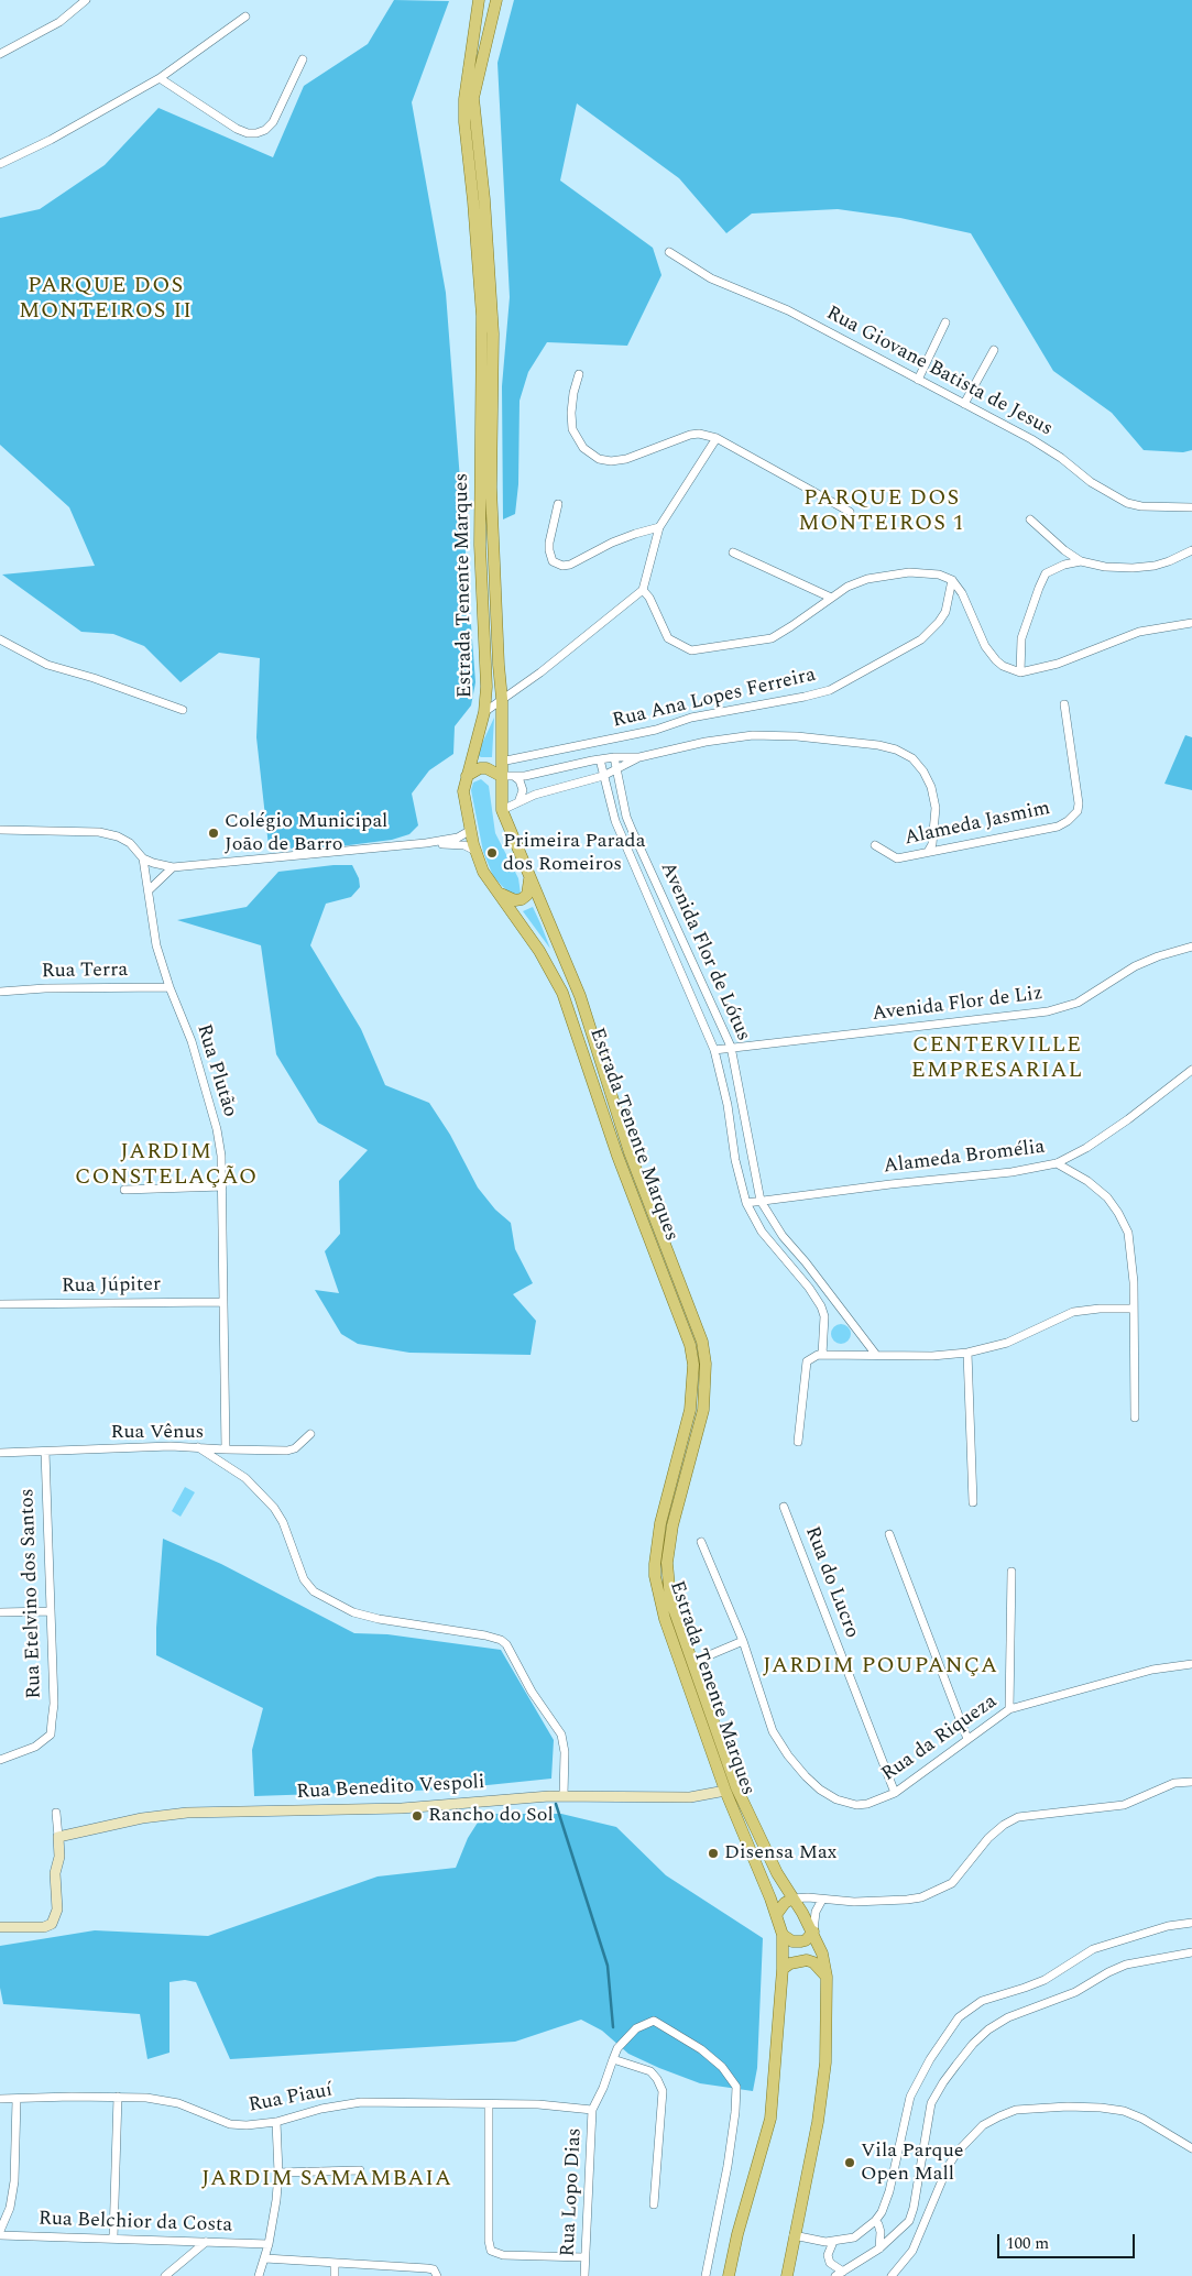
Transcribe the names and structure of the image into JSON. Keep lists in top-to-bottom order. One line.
{"streets":{"main road":["Estrada Tenente Marques"],"street":["Rua Giovane Batista de Jesus","Rua Ana Lopes Ferreira","Alameda Jasmim","Avenida Flor de Lótus","Rua Terra","Avenida Flor de Liz","Rua Plutão","Alameda Bromélia","Rua Júpiter","Rua Vênus","Rua do Lucro","Rua Etelvino dos Santos","Rua da Riqueza","Rua Benedito Vespoli","Rua Piauí","Rua Lopo Dias","Rua Belchior da Costa"]},"crossings":[["Estrada Tenente Marques","Rua Ana Lopes Ferreira"],["Estrada Tenente Marques","Rua Benedito Vespoli"],["Avenida Flor de Lótus","Avenida Flor de Liz"],["Avenida Flor de Lótus","Alameda Bromélia"],["Rua Terra","Rua Plutão"],["Rua Plutão","Rua Júpiter"],["Rua Plutão","Rua Vênus"],["Rua Vênus","Rua Etelvino dos Santos"],["Rua do Lucro","Rua da Riqueza"],["Rua Piauí","Rua Lopo Dias"]],"districts":["PARQUE DOS MONTEIROS II","PARQUE DOS MONTEIROS 1","CENTERVILLE EMPRESARIAL","JARDIM CONSTELAÇÃO","JARDIM POUPANÇA","JARDIM SAMAMBAIA"],"places":["Colégio Municipal João de Barro","Primeira Parada dos Romeiros","Rancho do Sol","Disensa Max","Vila Parque Open Mall"],"scale_bar":"100 m"}
